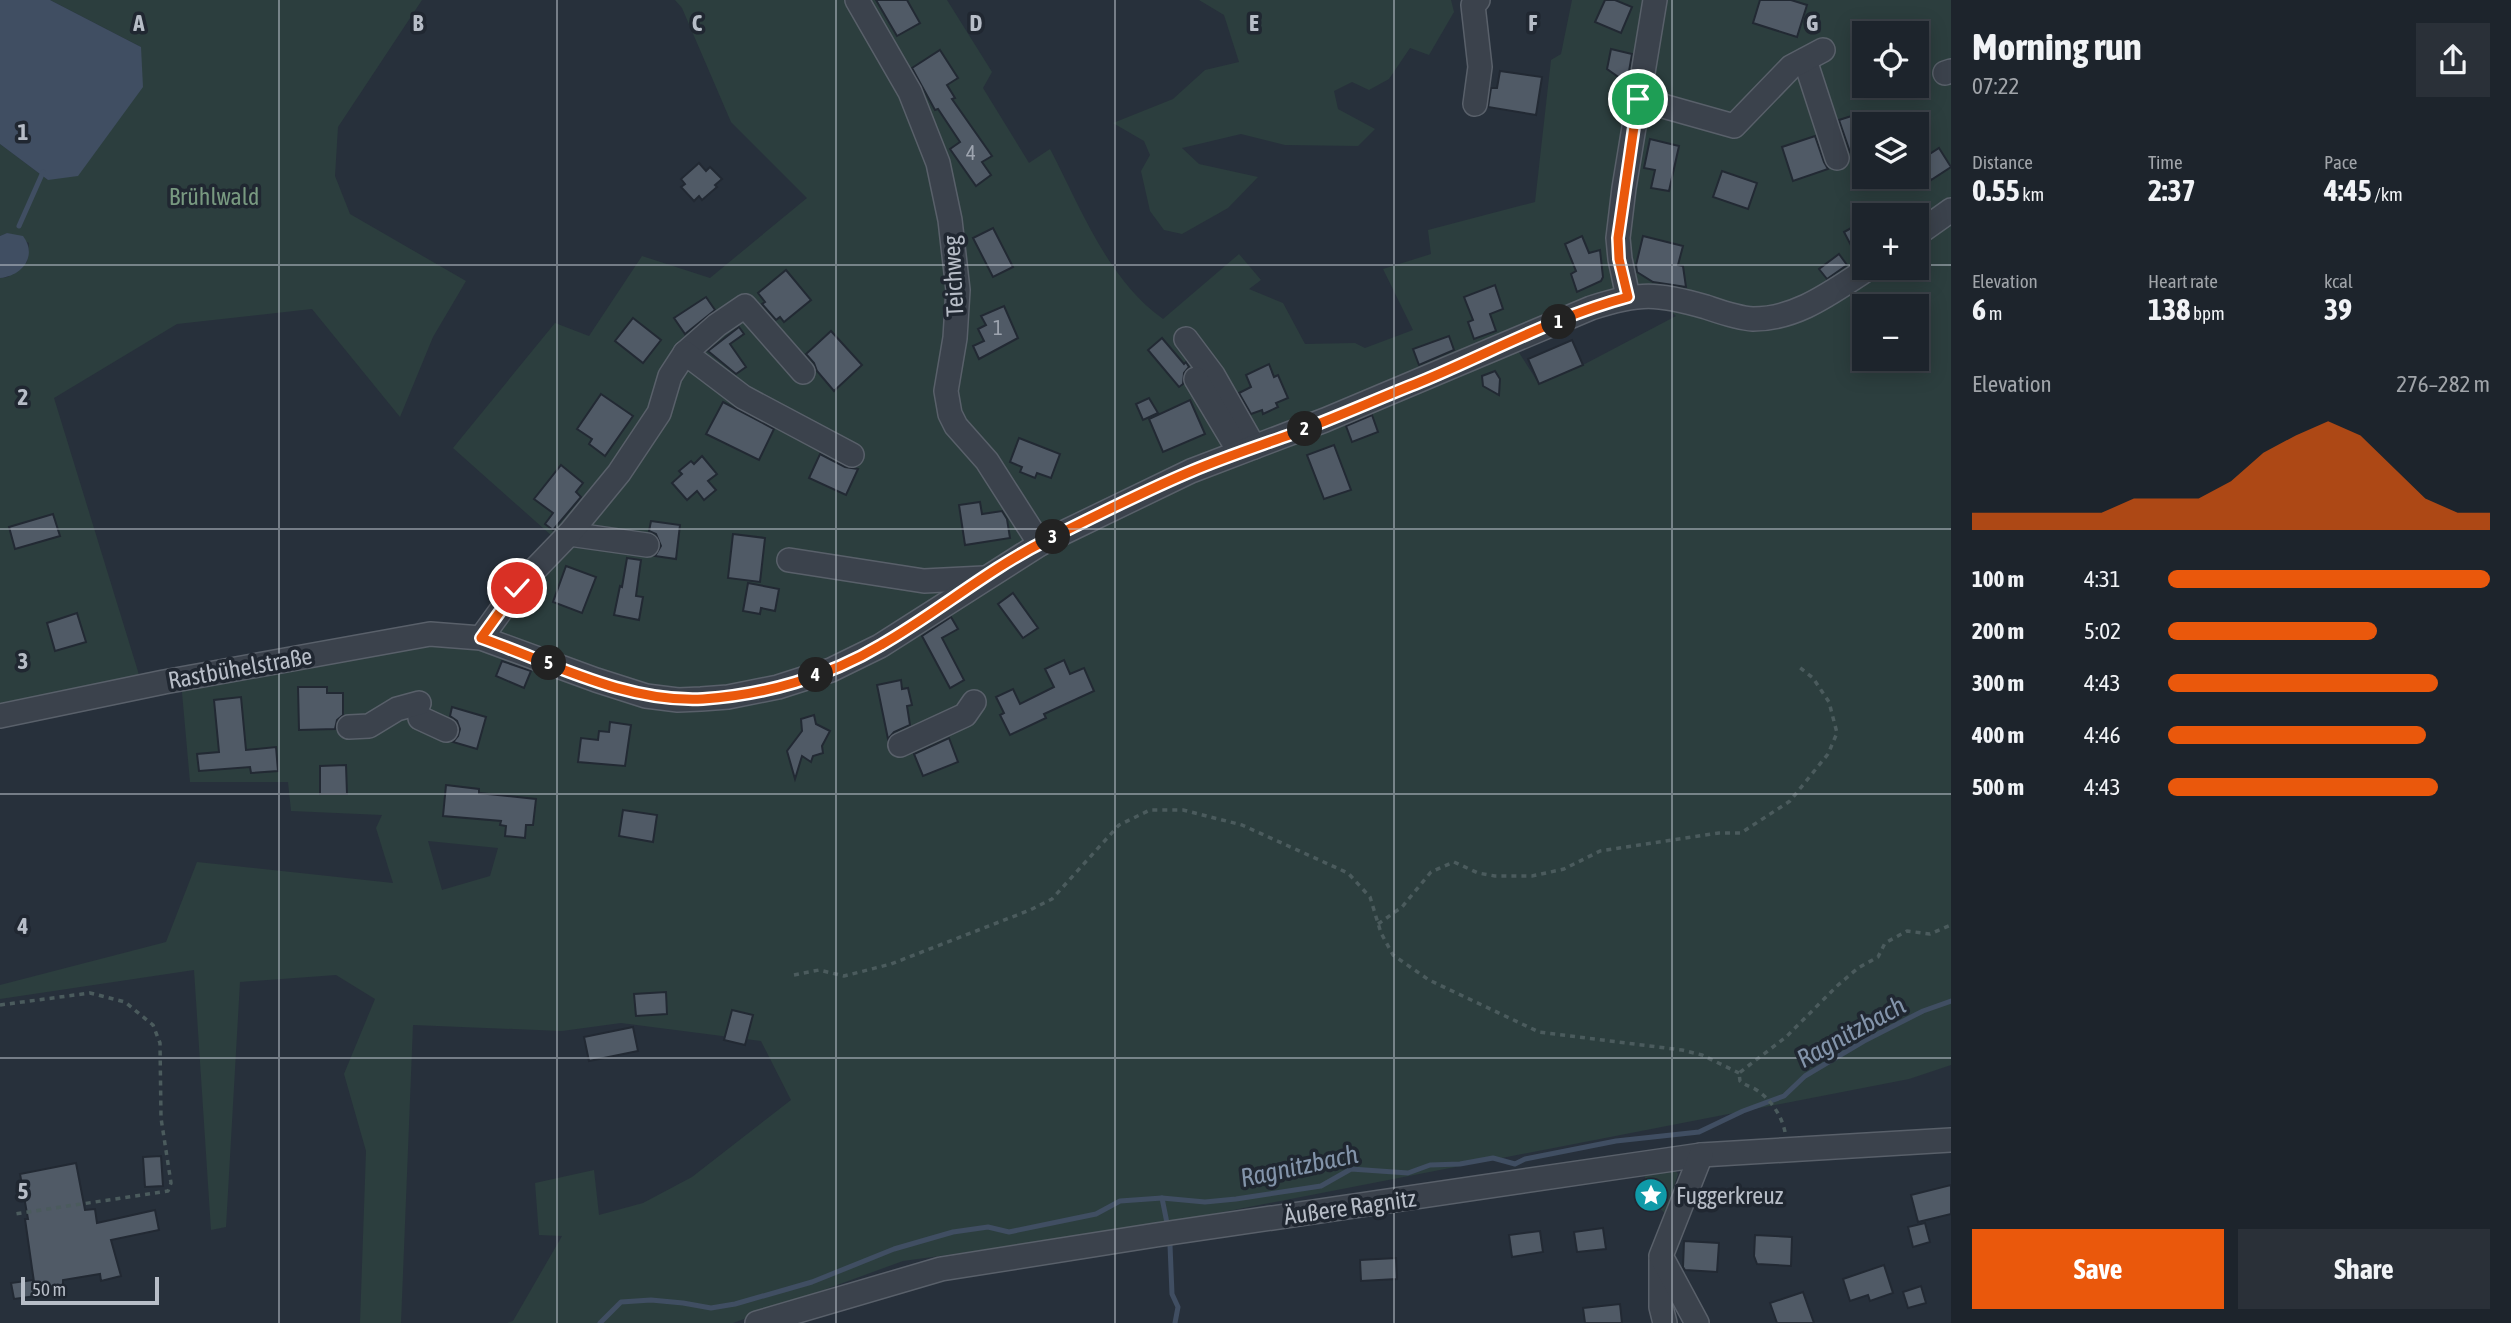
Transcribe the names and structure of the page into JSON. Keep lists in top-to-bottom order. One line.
{"streets":{"street":["Teichweg","Rastbühelstraße","Äußere Ragnitz"]},"crossings":[["Teichweg","Rastbühelstraße"]],"water":["Ragnitzbach"],"parks":["Brühlwald"],"places":{"place":["Fuggerkreuz"]},"house_numbers":["4","1"],"scale_bar":"50 m","page":{"heading":["Morning run","07:22"],"map_buttons":["+","−"],"stats":[["Distance","0.55 km"],["Time","2:37"],["Pace","4:45 /km"],["Elevation","6 m"],["Heart rate","138 bpm"],["kcal","39"]],"pins":["1","2","3","5","4"],"chart":["Elevation","276–282 m"],"list":[{"name":"100 m","note":"4:31"},{"name":"200 m","note":"5:02"},{"name":"300 m","note":"4:43"},{"name":"400 m","note":"4:46"},{"name":"500 m","note":"4:43"}],"buttons":["Save","Share"],"scale":"50 m"},"grid":{"columns":["A","B","C","D","E","F","G"],"rows":["1","2","3","4","5"]}}
